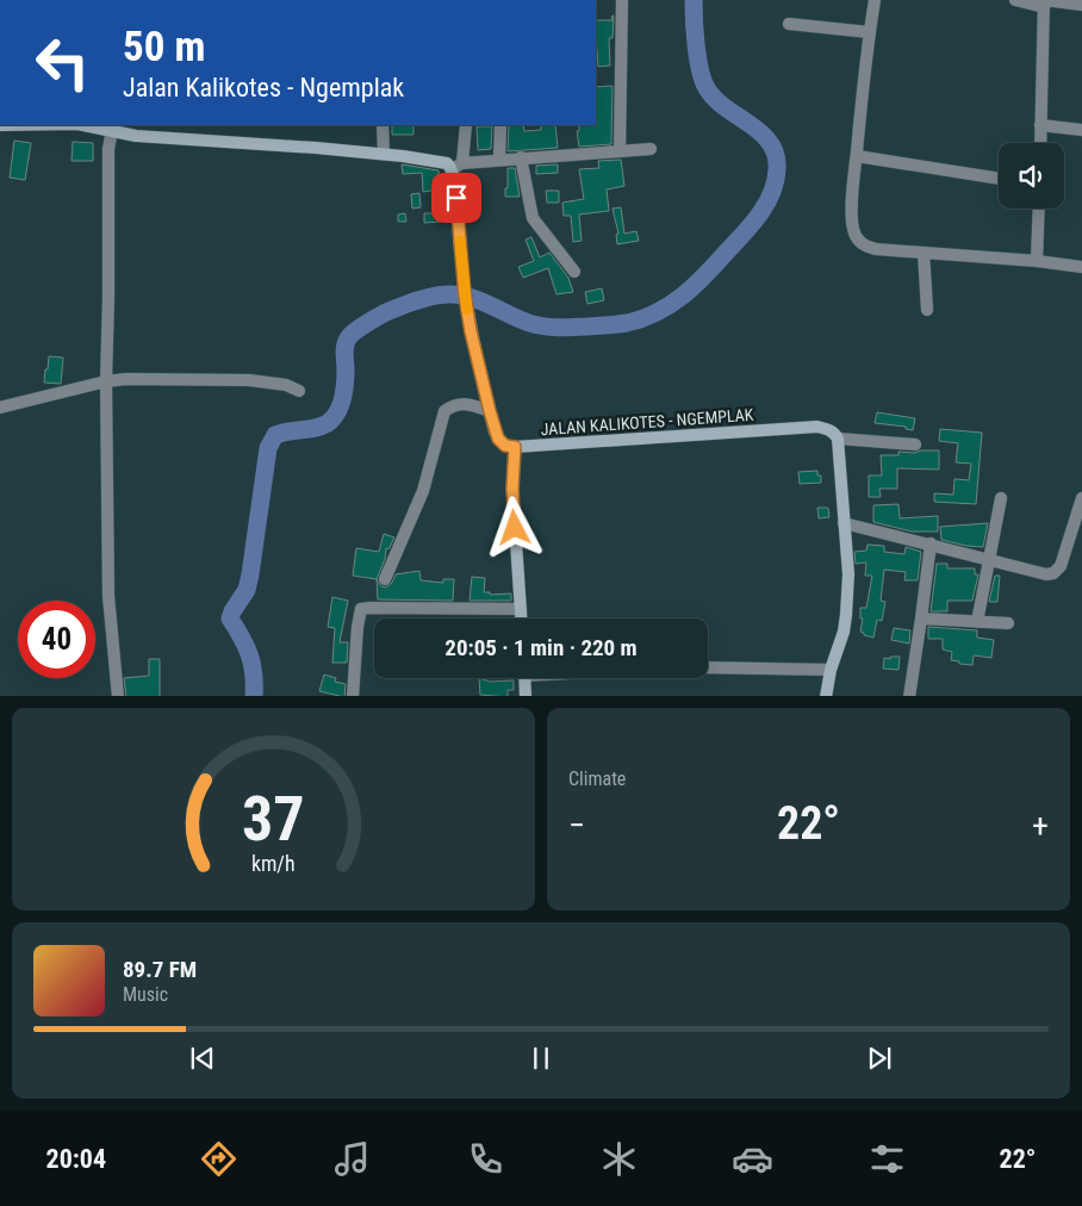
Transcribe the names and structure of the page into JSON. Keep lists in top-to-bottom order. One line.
{"streets":{"street":["JALAN KALIKOTES - NGEMPLAK"]},"page":{"turn":["50 m","Jalan Kalikotes - Ngemplak"],"limit":"40","trip":"20:05 · 1 min · 220 m","tile":"Climate","heat":["−","22°","+"],"song":["89.7 FM","Music"],"tabs":["20:04","22°"],"gauge":["37","km/h"]}}
